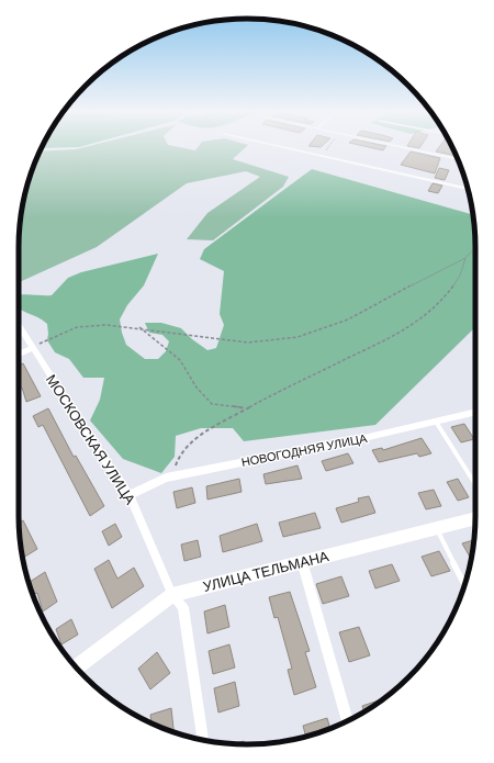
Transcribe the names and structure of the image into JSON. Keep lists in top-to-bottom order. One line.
{"streets":{"street":["МОСКОВСКАЯ УЛИЦА","НОВОГОДНЯЯ УЛИЦА","УЛИЦА ТЕЛЬМАНА"]},"crossings":[["МОСКОВСКАЯ УЛИЦА","НОВОГОДНЯЯ УЛИЦА"],["МОСКОВСКАЯ УЛИЦА","УЛИЦА ТЕЛЬМАНА"]]}
